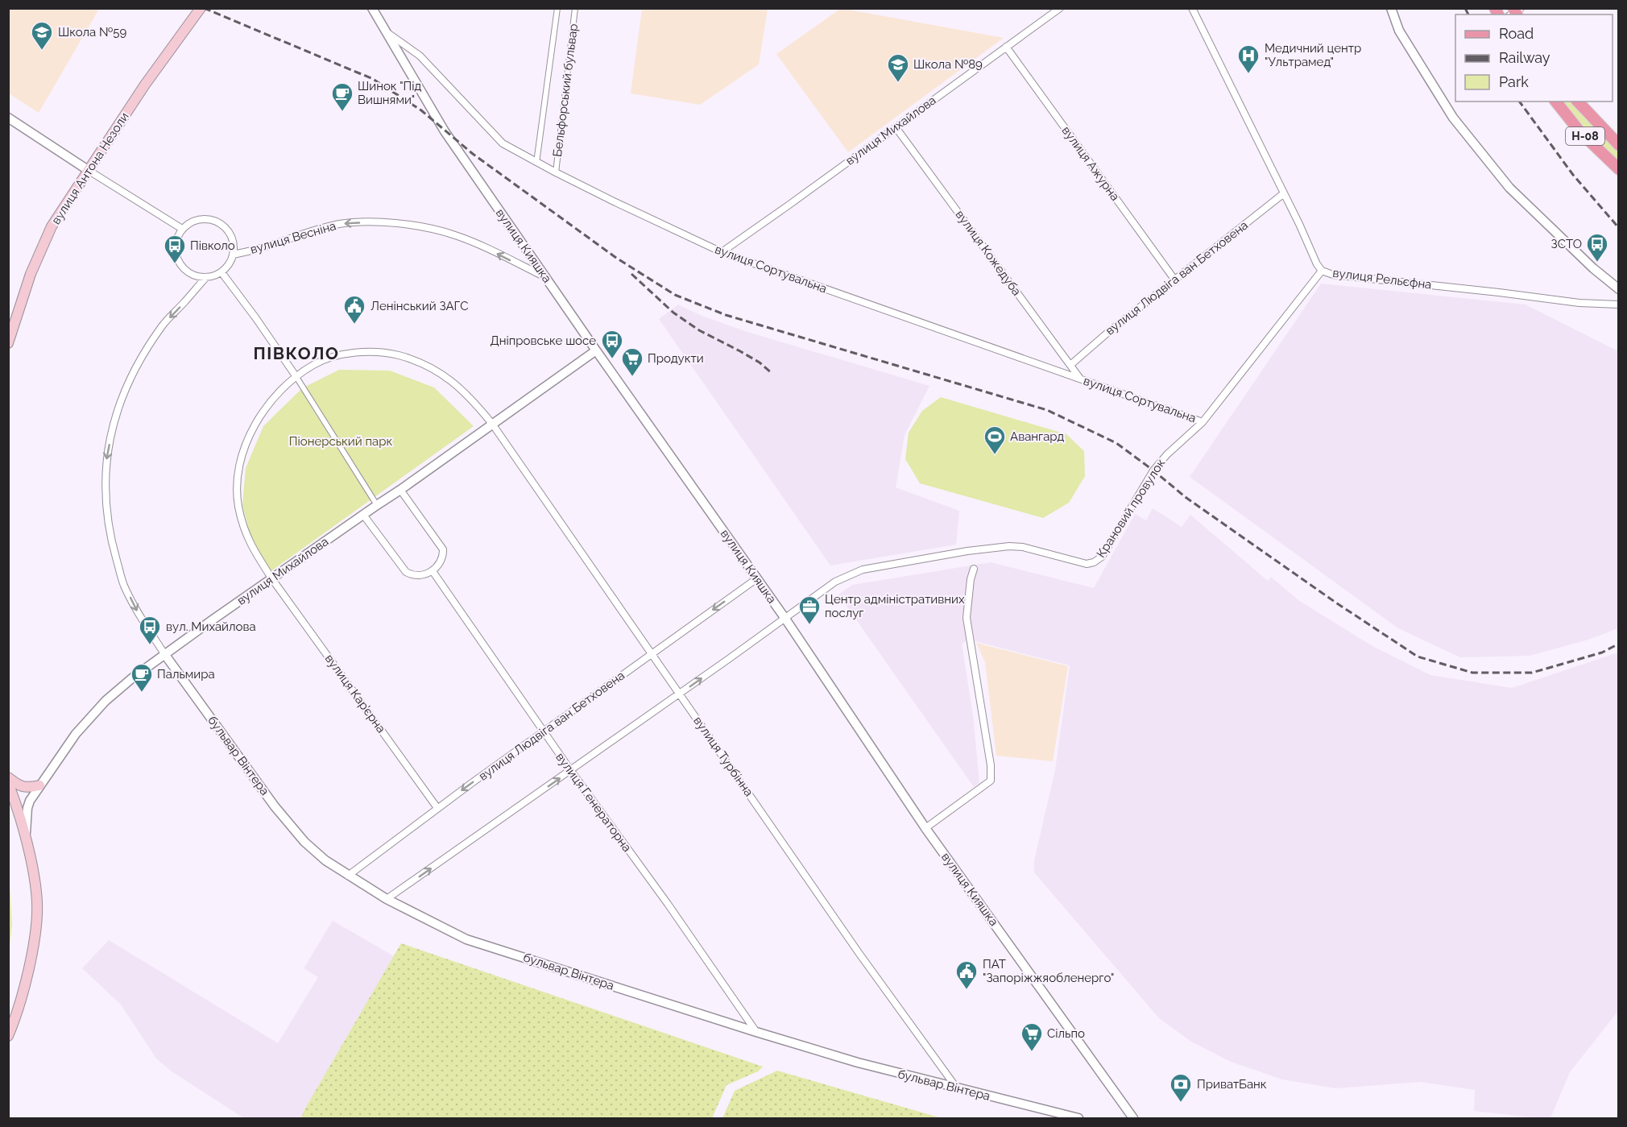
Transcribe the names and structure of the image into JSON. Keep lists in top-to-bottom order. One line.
{"streets":{"main road":["Н-08","вулиця Антона Незоли"],"street":["Бельфорський бульвар","вулиця Михайлова","вулиця Ажурна","вулиця Весніна","вулиця Кияшка","вулиця Кожедуба","вулиця Сортувальна","вулиця Людвіга ван Бетховена","вулиця Рельєфна","Крановий провулок","вулиця Кар’єрна","бульвар Вінтера","вулиця Турбінна","вулиця Генераторна"]},"crossings":[["Бельфорський бульвар","вулиця Сортувальна"],["вулиця Михайлова","вулиця Ажурна"],["вулиця Михайлова","вулиця Кияшка"],["вулиця Михайлова","вулиця Кожедуба"],["вулиця Михайлова","вулиця Сортувальна"],["вулиця Михайлова","вулиця Кар’єрна"],["вулиця Михайлова","бульвар Вінтера"],["вулиця Михайлова","вулиця Турбінна"],["вулиця Ажурна","вулиця Людвіга ван Бетховена"],["вулиця Весніна","вулиця Кияшка"],["вулиця Кияшка","вулиця Сортувальна"],["вулиця Кияшка","вулиця Людвіга ван Бетховена"],["вулиця Кияшка","Крановий провулок"],["вулиця Кожедуба","вулиця Сортувальна"],["вулиця Кожедуба","вулиця Людвіга ван Бетховена"],["вулиця Сортувальна","Крановий провулок"],["вулиця Людвіга ван Бетховена","вулиця Рельєфна"],["вулиця Людвіга ван Бетховена","вулиця Кар’єрна"],["вулиця Людвіга ван Бетховена","бульвар Вінтера"],["вулиця Людвіга ван Бетховена","вулиця Турбінна"],["вулиця Людвіга ван Бетховена","вулиця Генераторна"],["вулиця Рельєфна","Крановий провулок"],["вулиця Кар’єрна","вулиця Турбінна"],["бульвар Вінтера","вулиця Турбінна"],["бульвар Вінтера","вулиця Генераторна"]],"one_way":["вулиця Весніна"],"districts":["ПІВКОЛО"],"parks":["Піонерський парк"],"places":{"school or university":["Школа №59","Школа №89"],"hospital":["Медичний центр \"Ультрамед\""],"cafe":["Шинок \"Під Вишнями\"","Пальмира"],"bus stop":["ЗСТО","Півколо","Дніпровське шосе","вул. Михайлова"],"public building":["Ленінський ЗАГС","ПАТ \"Запоріжжяобленерго\""],"supermarket":["Продукти","Сільпо"],"sports":["Авангард"],"office":["Центр адміністративних послуг"],"bank":["ПриватБанк"]},"legend":["Road","Railway","Park"]}
